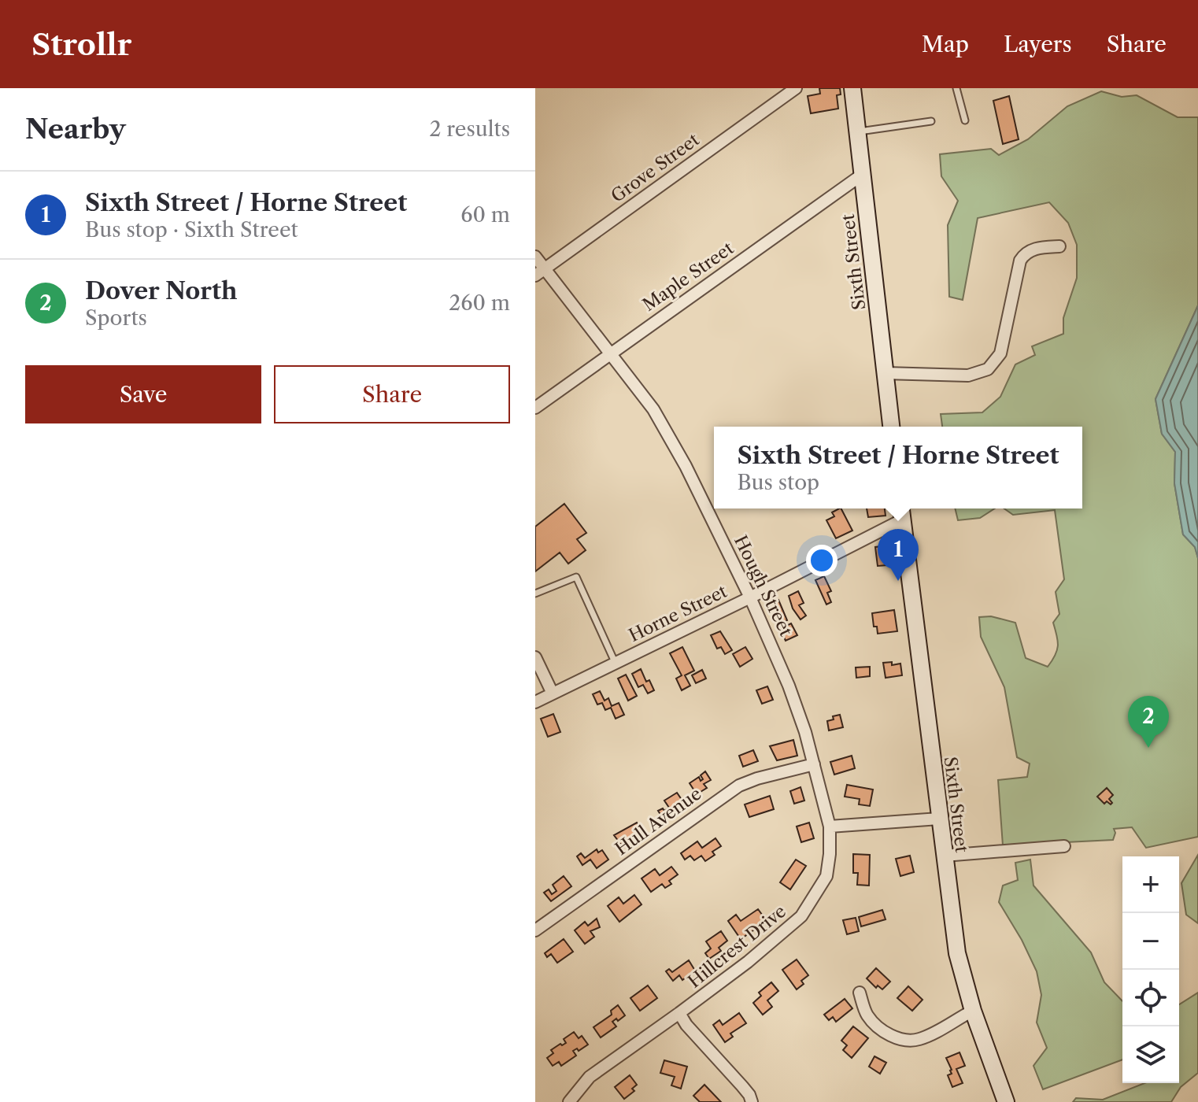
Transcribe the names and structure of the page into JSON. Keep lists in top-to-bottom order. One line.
{"streets":{"main road":["Sixth Street"],"street":["Grove Street","Maple Street","Hough Street","Horne Street","Hull Avenue","Hillcrest Drive"]},"crossings":[["Grove Street","Hough Street"],["Sixth Street","Maple Street"],["Sixth Street","Horne Street"],["Maple Street","Hough Street"],["Hough Street","Horne Street"],["Hough Street","Hull Avenue"],["Hough Street","Hillcrest Drive"]],"page":{"header":"Strollr","nav":["Map","Layers","Share"],"heading":["Nearby","2 results"],"list":[{"mark":"1","name":"Sixth Street / Horne Street","note":"Bus stop · Sixth Street","value":"60 m"},{"mark":"2","name":"Dover North","note":"Sports","value":"260 m"}],"buttons":["Save","Share"],"popup":["Sixth Street / Horne Street","Bus stop"],"pins":["1","2"],"map_buttons":["+","−"]}}
